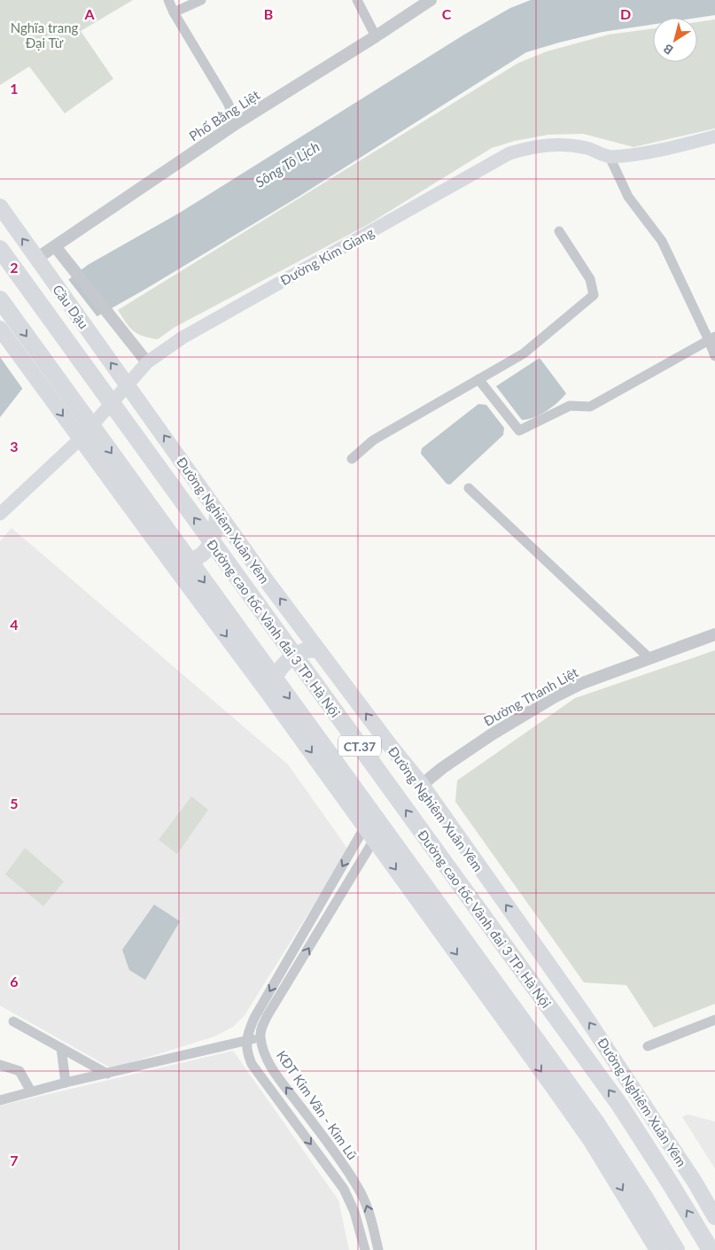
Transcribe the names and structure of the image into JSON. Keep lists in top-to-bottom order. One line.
{"streets":{"highway":["Đường cao tốc Vành đai 3 TP. Hà Nội","CT.37"],"main road":["Đường Kim Giang","Cầu Dậu","Đường Nghiêm Xuân Yêm"],"street":["Phố Bằng Liệt","Đường Thanh Liệt","KĐT Kim Văn - Kim Lũ"]},"crossings":[["Phố Bằng Liệt","Cầu Dậu"],["Đường Kim Giang","Cầu Dậu"],["Đường Kim Giang","Đường Nghiêm Xuân Yêm"],["Cầu Dậu","Đường Nghiêm Xuân Yêm"],["Đường Nghiêm Xuân Yêm","Đường Thanh Liệt"]],"water":["Sông Tô Lịch"],"parks":["Nghĩa trang Đại Từ"],"north":"bottom left","grid":{"columns":["A","B","C","D"],"rows":["1","2","3","4","5","6","7"]}}
